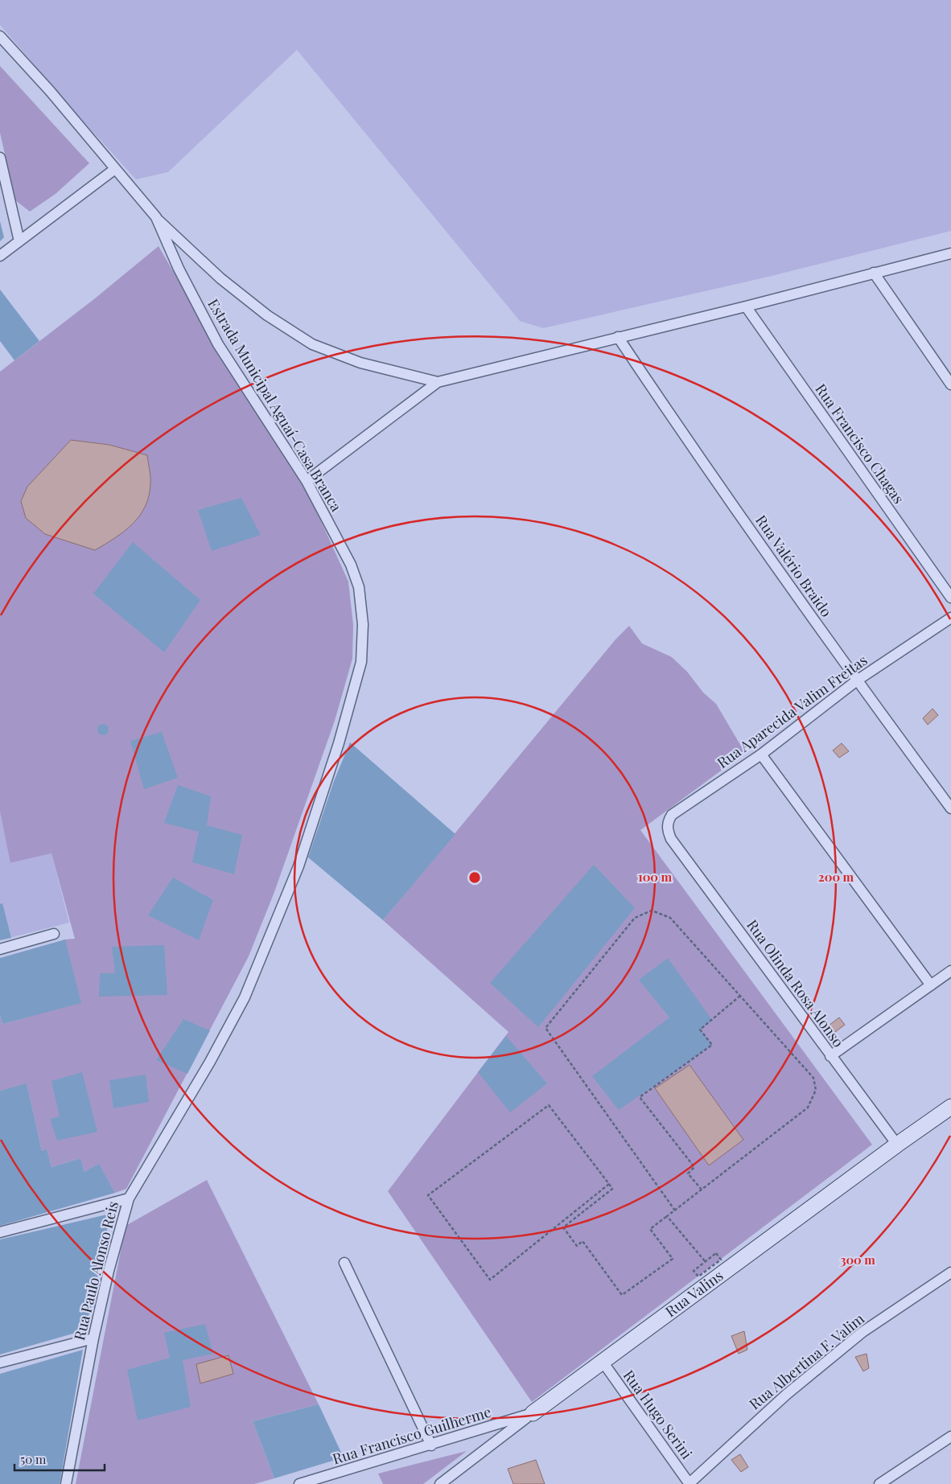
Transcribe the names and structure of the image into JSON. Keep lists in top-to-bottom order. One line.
{"streets":{"street":["Estrada Municipal Aguaí-Casa Branca","Rua Francisco Chagas","Rua Valério Braido","Rua Aparecida Valim Freitas","Rua Olinda Rosa Alonso","Rua Paulo Alonso Reis","Rua Valins","Rua Albertina F. Valim","Rua Hugo Serini","Rua Francisco Guilherme"]},"crossings":[["Estrada Municipal Aguaí-Casa Branca","Rua Paulo Alonso Reis"],["Rua Valério Braido","Rua Aparecida Valim Freitas"],["Rua Aparecida Valim Freitas","Rua Olinda Rosa Alonso"],["Rua Olinda Rosa Alonso","Rua Valins"],["Rua Valins","Rua Hugo Serini"],["Rua Valins","Rua Francisco Guilherme"],["Rua Albertina F. Valim","Rua Hugo Serini"]],"scale_bar":"50 m","rings":["100 m","200 m","300 m"]}
